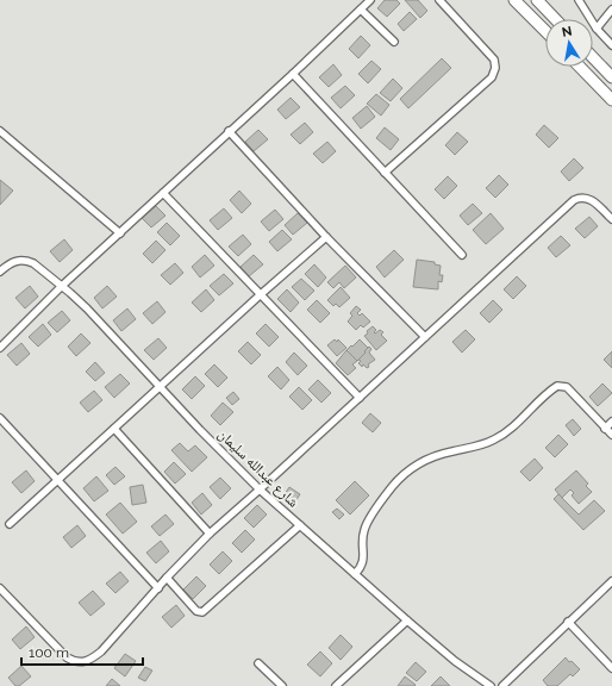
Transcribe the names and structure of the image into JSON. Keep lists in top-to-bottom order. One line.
{"streets":{"street":["شارع عبدالله سليمان"]},"scale_bar":"100 m","north":"top"}
